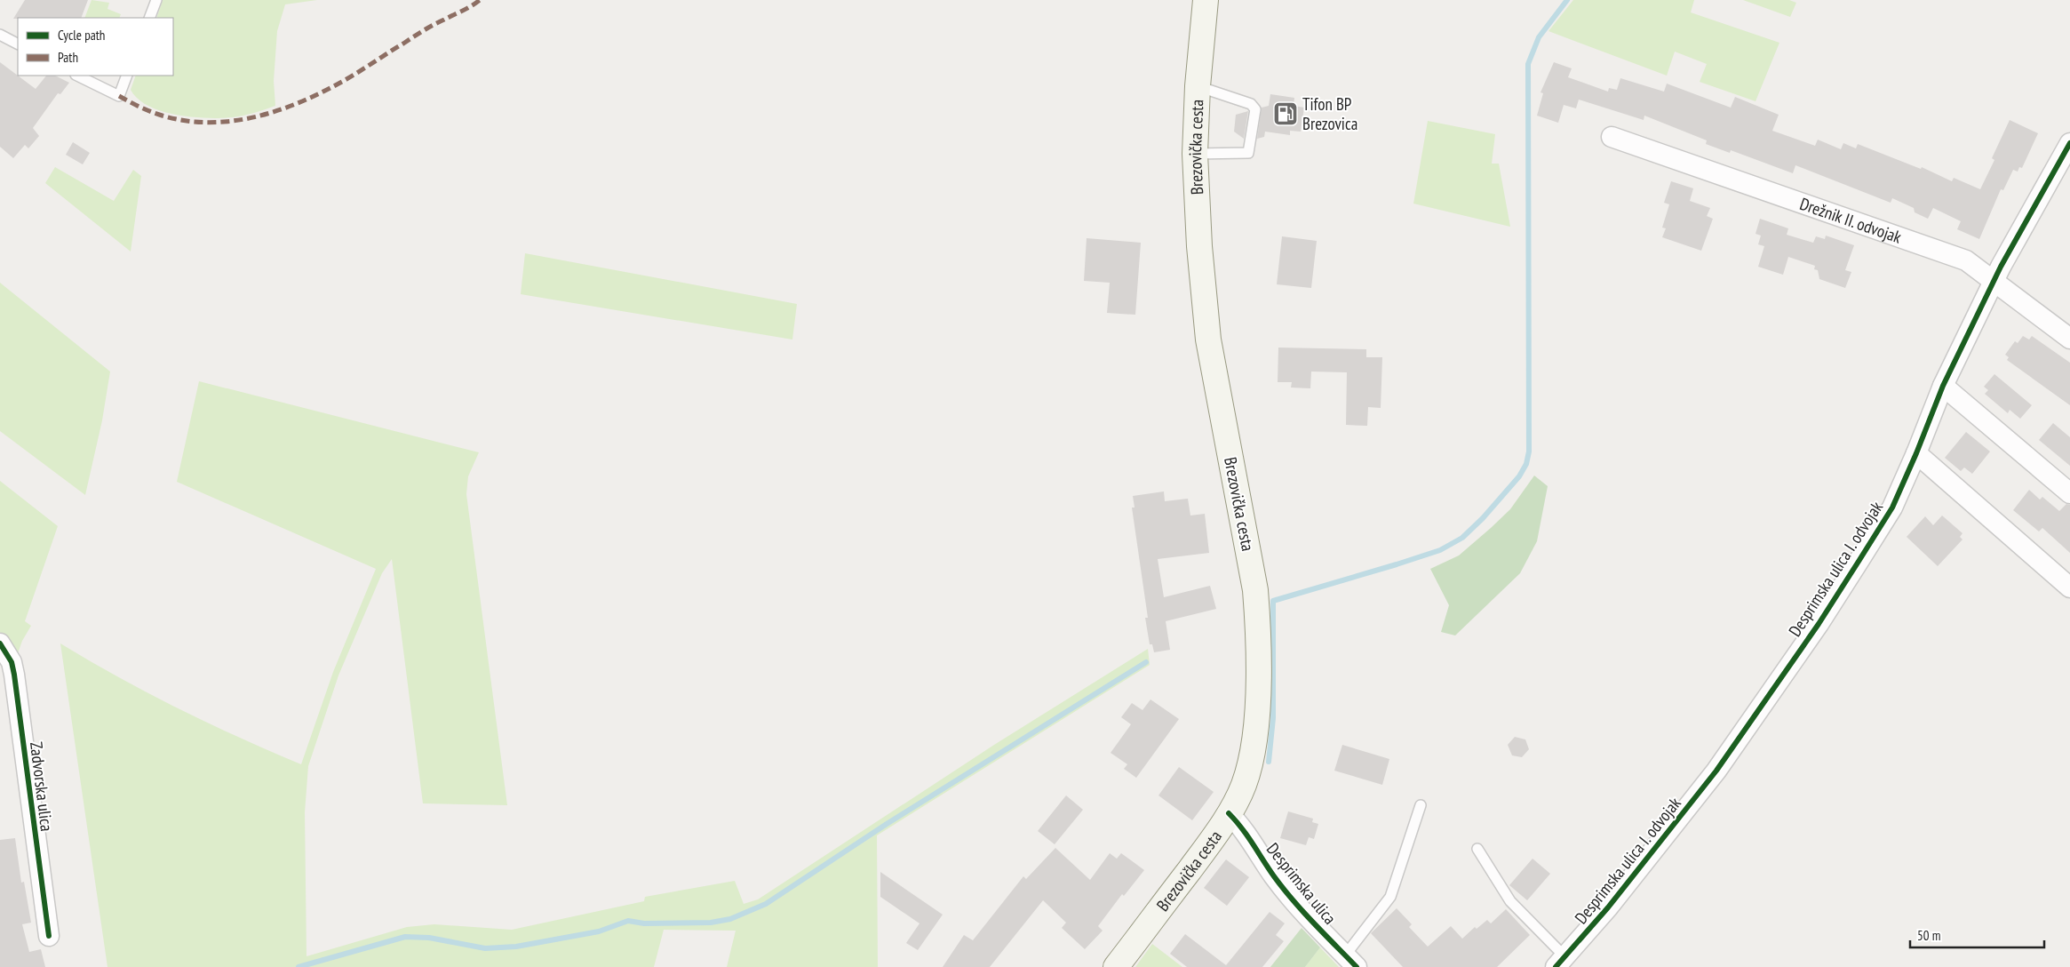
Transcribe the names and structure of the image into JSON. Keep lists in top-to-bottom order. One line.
{"streets":{"main road":["Brezovička cesta"],"street":["Drežnik II. odvojak","Desprimska ulica I. odvojak","Zadvorska ulica","Desprimska ulica"]},"crossings":[["Brezovička cesta","Desprimska ulica"],["Drežnik II. odvojak","Desprimska ulica I. odvojak"]],"places":{"fuel station":["Tifon BP Brezovica"]},"legend":["Cycle path","Path"],"scale_bar":"50 m"}
